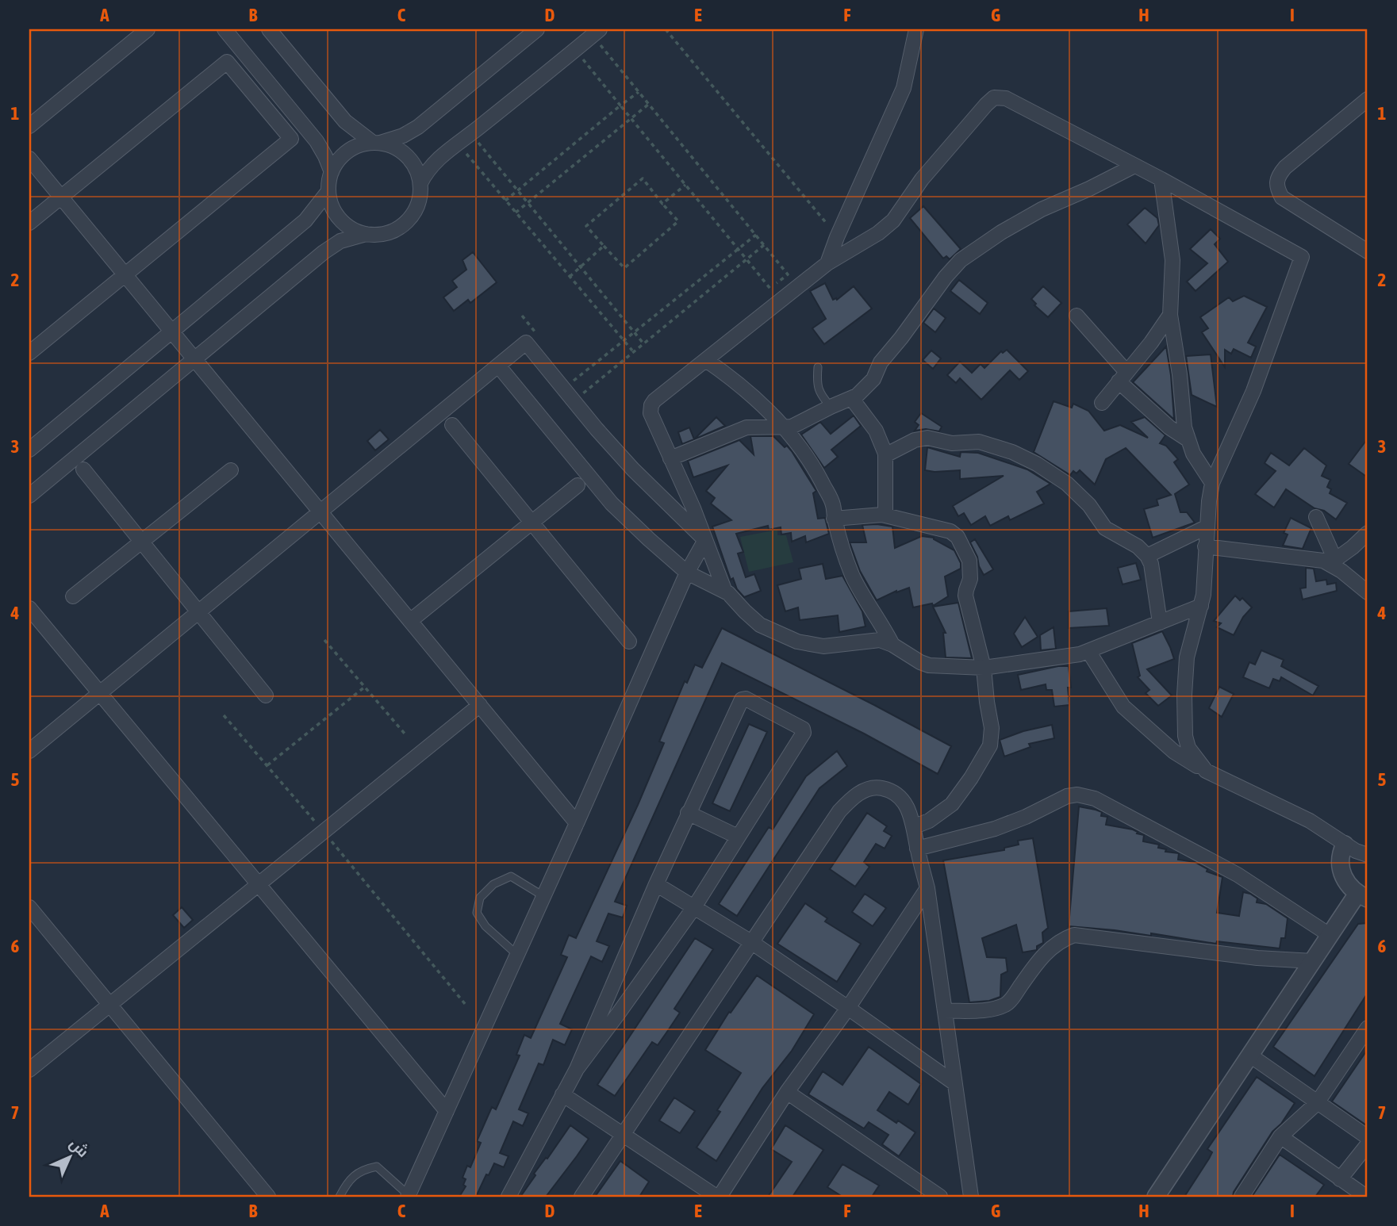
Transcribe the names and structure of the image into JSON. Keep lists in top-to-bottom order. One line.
{"north":"top right","grid":{"columns":["A","B","C","D","E","F","G","H","I"],"rows":["1","2","3","4","5","6","7"]}}
